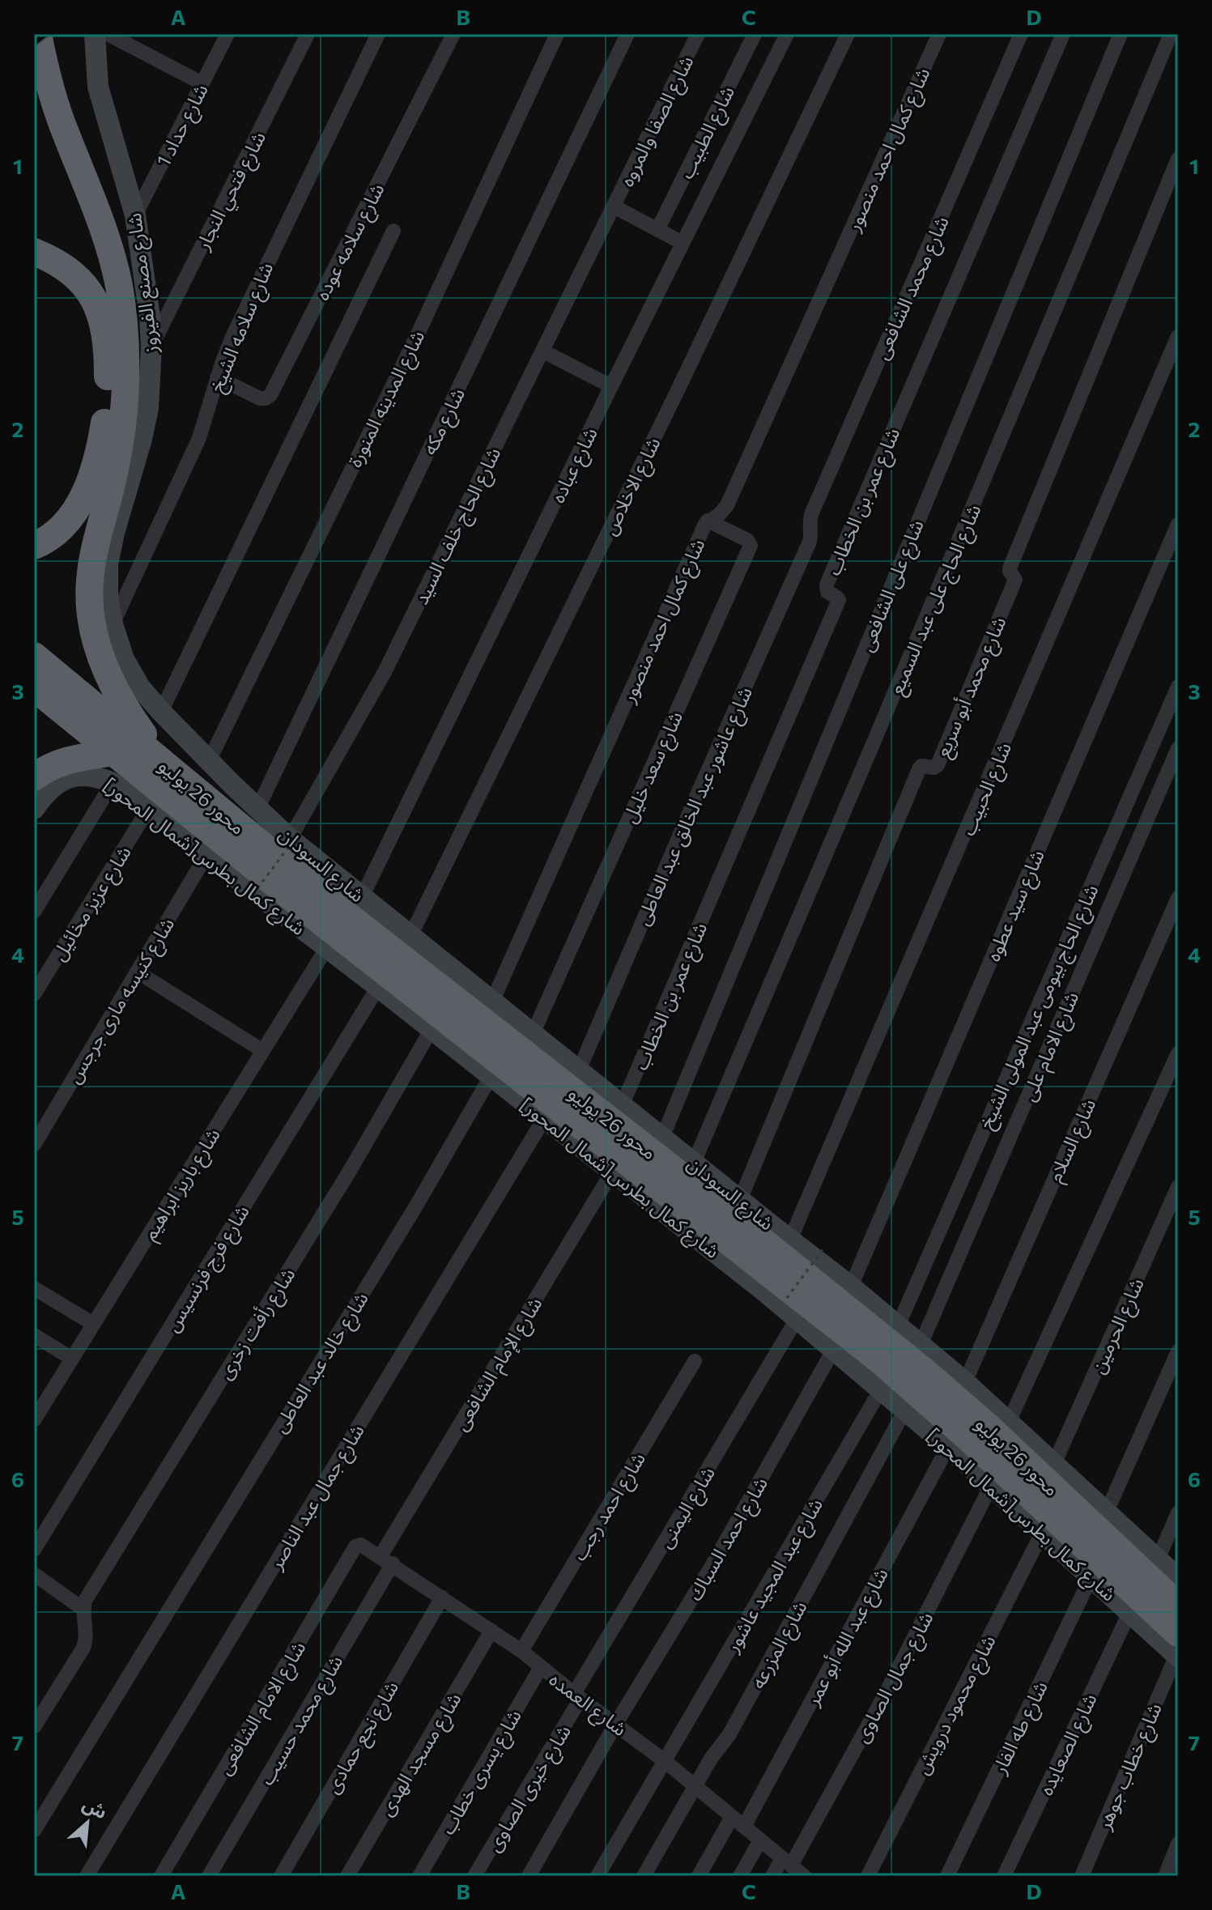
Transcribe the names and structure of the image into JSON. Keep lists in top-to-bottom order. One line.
{"streets":{"highway":["محور 26 يوليو"],"street":["شارع الصفا والمروه","شارع حداد 1","شارع الطبيب","شارع كمال احمد منصور","شارع فتحي النجار","شارع سلامه عوده","شارع مصنع الفيروز","شارع محمد الشافعى","شارع سلامه الشيخ","شارع المدينه المنورة","شارع مكه","شارع عباده","شارع الاخلاص","شارع عمر بن الخطاب","شارع الحاج خلف السيد","شارع على الشافعى","شارع الحاج على عبد السميع","شارع محمد أبو سريع","شارع سعد خليل","شارع الحبيب","شارع عاشور عبد الخالق عبد العاطى","شارع كمال بطرس[شمال المحور]","شارع السودان","شارع عزيز مخائيل","شارع سيد عطوه","شارع كنيسه مارى جرجس","شارع الحاج بيومى عبد المولى الشيخ","شارع الامام على","شارع السلام","شارع باريز ابراهيم","شارع فرج فرنسيس","شارع رأفت زخرى","شارع الحرمين","شارع خالد عبد العاطى","شارع الإمام الشافعى","شارع جمال عبد الناصر","شارع احمد رجب","شارع اليمنى","شارع احمد السباك","شارع عبد المجيد عاشور","شارع عبد الله أبو عمر","شارع المزرعه","شارع جمال الصاوى","شارع العمده","شارع محمود درويش","شارع الامام الشافعى","شارع محمد حسيب","شارع طه الفار","شارع نجع حمادى","شارع الصعايده","شارع مسجد الهدى","شارع خطاب جوهر","شارع يسرى خطاب","شارع خيرى الصاوى"]},"crossings":[["شارع الصفا والمروه","شارع الحاج خلف السيد"],["شارع حداد 1","شارع مصنع الفيروز"],["شارع كمال احمد منصور","شارع سعد خليل"],["شارع كمال احمد منصور","شارع السودان"],["شارع فتحي النجار","شارع مصنع الفيروز"],["شارع سلامه عوده","شارع سلامه الشيخ"],["شارع مصنع الفيروز","شارع سلامه الشيخ"],["شارع مصنع الفيروز","شارع السودان"],["شارع محمد الشافعى","شارع عاشور عبد الخالق عبد العاطى"],["شارع المدينه المنورة","شارع السودان"],["شارع مكه","شارع السودان"],["شارع عباده","شارع السودان"],["شارع الاخلاص","شارع السودان"],["شارع عمر بن الخطاب","شارع السودان"],["شارع الحاج خلف السيد","شارع السودان"],["شارع على الشافعى","شارع السودان"],["شارع الحاج على عبد السميع","شارع السودان"],["شارع محمد أبو سريع","شارع السودان"],["شارع سعد خليل","شارع السودان"],["شارع الحبيب","شارع السودان"],["محور 26 يوليو","شارع كمال بطرس[شمال المحور]"],["محور 26 يوليو","شارع خطاب جوهر"],["شارع عاشور عبد الخالق عبد العاطى","شارع السودان"],["شارع كمال بطرس[شمال المحور]","شارع عزيز مخائيل"],["شارع كمال بطرس[شمال المحور]","شارع كنيسه مارى جرجس"],["شارع كمال بطرس[شمال المحور]","شارع باريز ابراهيم"],["شارع كمال بطرس[شمال المحور]","شارع فرج فرنسيس"],["شارع كمال بطرس[شمال المحور]","شارع رأفت زخرى"],["شارع كمال بطرس[شمال المحور]","شارع خالد عبد العاطى"],["شارع كمال بطرس[شمال المحور]","شارع الإمام الشافعى"],["شارع كمال بطرس[شمال المحور]","شارع جمال عبد الناصر"],["شارع كمال بطرس[شمال المحور]","شارع اليمنى"],["شارع كمال بطرس[شمال المحور]","شارع احمد السباك"],["شارع كمال بطرس[شمال المحور]","شارع عبد المجيد عاشور"],["شارع كمال بطرس[شمال المحور]","شارع عبد الله أبو عمر"],["شارع كمال بطرس[شمال المحور]","شارع المزرعه"],["شارع كمال بطرس[شمال المحور]","شارع جمال الصاوى"],["شارع كمال بطرس[شمال المحور]","شارع محمود درويش"],["شارع كمال بطرس[شمال المحور]","شارع طه الفار"],["شارع كمال بطرس[شمال المحور]","شارع الصعايده"],["شارع كمال بطرس[شمال المحور]","شارع خطاب جوهر"],["شارع السودان","شارع سيد عطوه"],["شارع السودان","شارع الحاج بيومى عبد المولى الشيخ"],["شارع السودان","شارع الامام على"],["شارع السودان","شارع السلام"],["شارع السودان","شارع الحرمين"],["شارع الإمام الشافعى","شارع العمده"],["شارع الإمام الشافعى","شارع محمد حسيب"],["شارع احمد رجب","شارع العمده"],["شارع اليمنى","شارع العمده"],["شارع اليمنى","شارع خيرى الصاوى"],["شارع احمد السباك","شارع العمده"],["شارع عبد المجيد عاشور","شارع العمده"],["شارع عبد الله أبو عمر","شارع العمده"],["شارع المزرعه","شارع العمده"],["شارع جمال الصاوى","شارع العمده"],["شارع العمده","شارع الامام الشافعى"],["شارع العمده","شارع محمد حسيب"],["شارع العمده","شارع نجع حمادى"],["شارع العمده","شارع مسجد الهدى"],["شارع العمده","شارع يسرى خطاب"],["شارع العمده","شارع خيرى الصاوى"]],"north":"top right","grid":{"columns":["A","B","C","D"],"rows":["1","2","3","4","5","6","7"]}}
